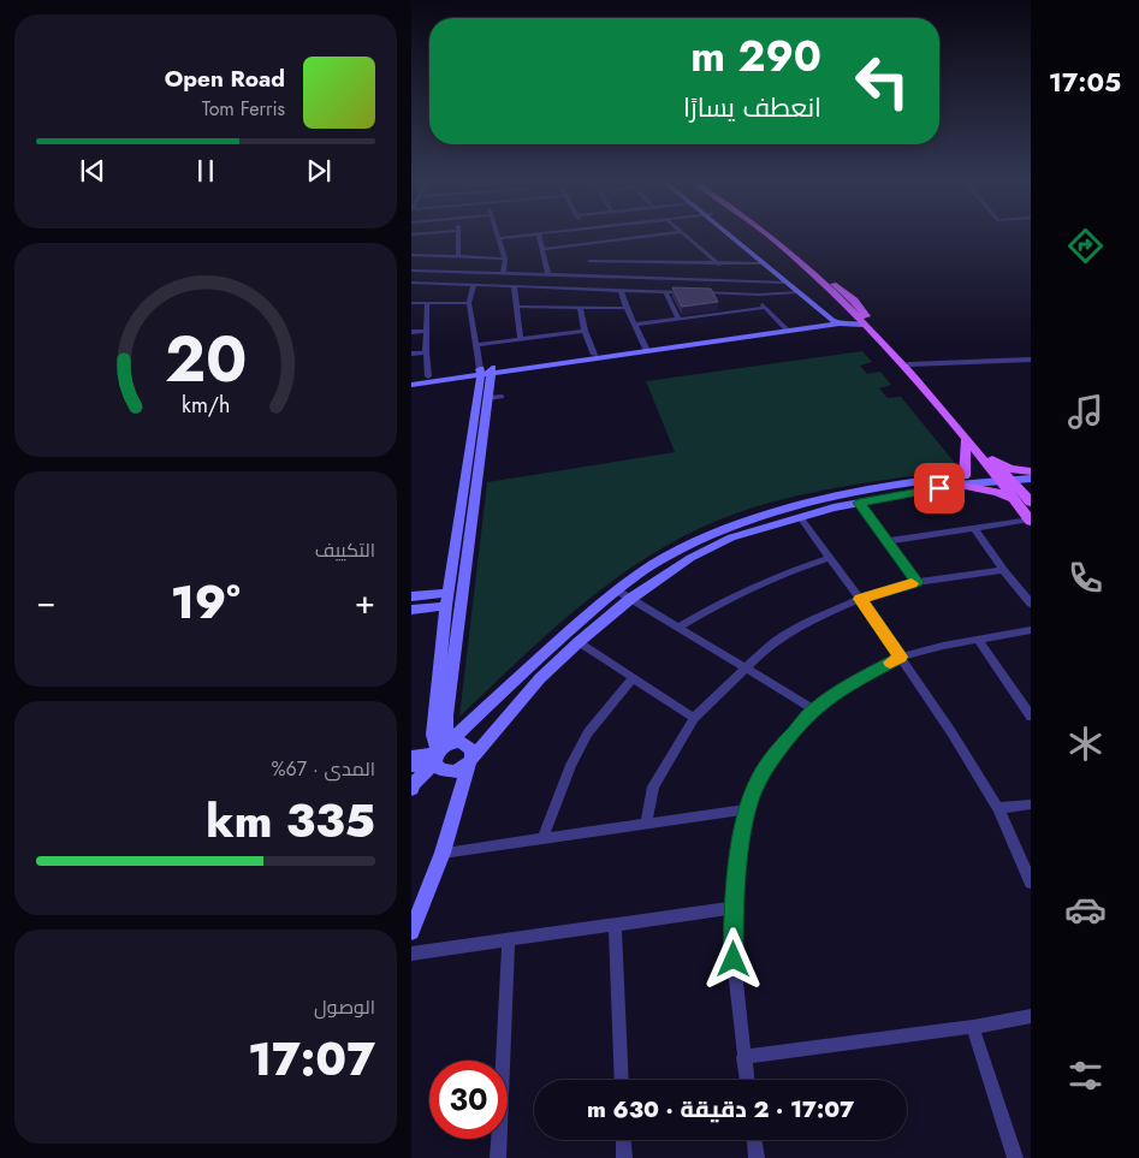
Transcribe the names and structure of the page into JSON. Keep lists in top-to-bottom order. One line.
{"page":{"tabs":"17:05","turn":["290 m","انعطف يسارًا"],"song":["Open Road","Tom Ferris"],"tile":["التكييف",["المدى · 67%","335 km"],["الوصول","17:07"]],"heat":["−","19°","+"],"limit":"30","trip":"17:07 · 2 دقيقة · 630 m","gauge":["20","km/h"]}}
